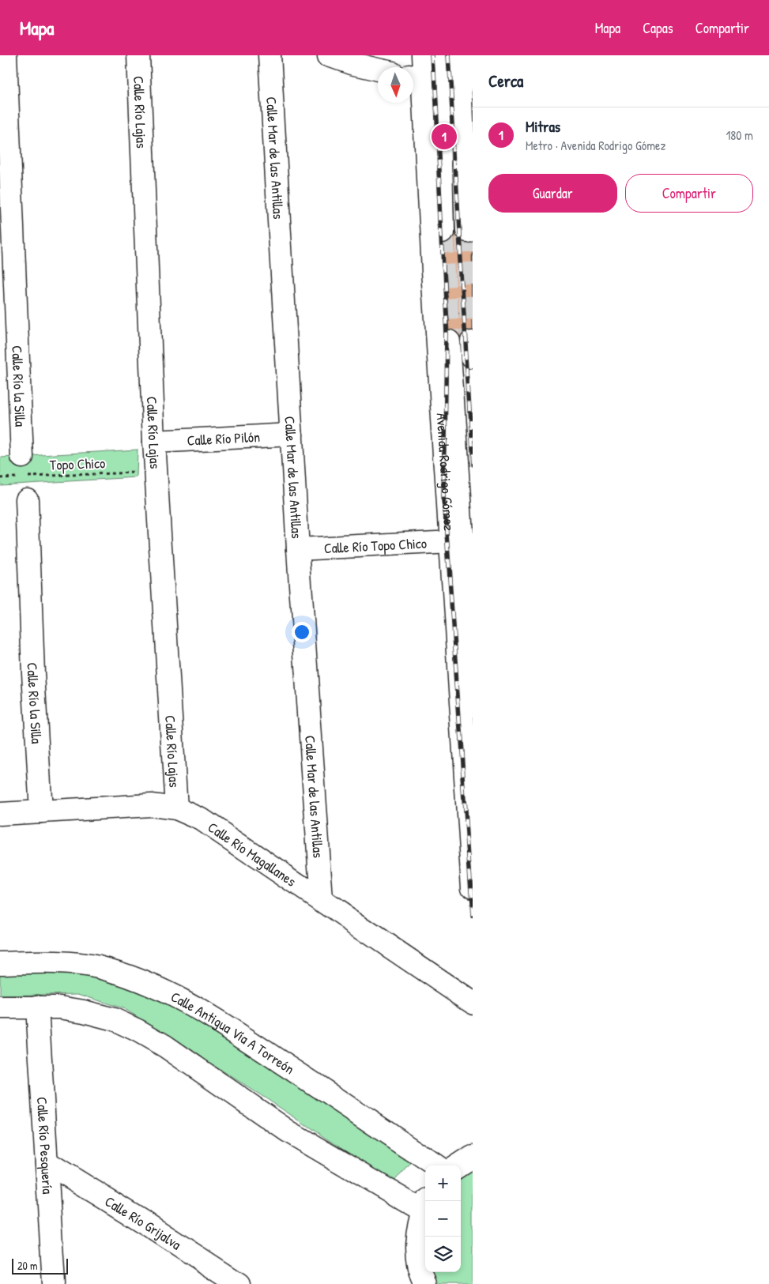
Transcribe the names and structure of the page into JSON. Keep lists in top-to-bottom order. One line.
{"streets":{"street":["Calle Río Lajas","Calle Mar de las Antillas","Calle Río la Silla","Calle Río Pilón","Avenida Rodrigo Gómez","Calle Río Topo Chico","Calle Río Magallanes","Calle Antigua Vía A Torreón","Calle Río Pesquería","Calle Río Grijalva"],"path":["Topo Chico"]},"crossings":[["Calle Río Lajas","Calle Río Pilón"],["Calle Río Lajas","Topo Chico"],["Calle Río Lajas","Calle Río Magallanes"],["Calle Mar de las Antillas","Calle Río Pilón"],["Calle Mar de las Antillas","Calle Río Topo Chico"],["Calle Mar de las Antillas","Calle Río Magallanes"],["Calle Río la Silla","Calle Río Magallanes"],["Avenida Rodrigo Gómez","Calle Río Topo Chico"],["Calle Río Pesquería","Calle Río Grijalva"]],"scale_bar":"20 m","north":"bottom","page":{"header":"Mapa","nav":["Mapa","Capas","Compartir"],"heading":"Cerca","list":[{"mark":"1","name":"Mitras","note":"Metro · Avenida Rodrigo Gómez","value":"180 m"}],"pins":"1","buttons":["Guardar","Compartir"],"map_buttons":["+","−"],"scale":"20 m"}}
